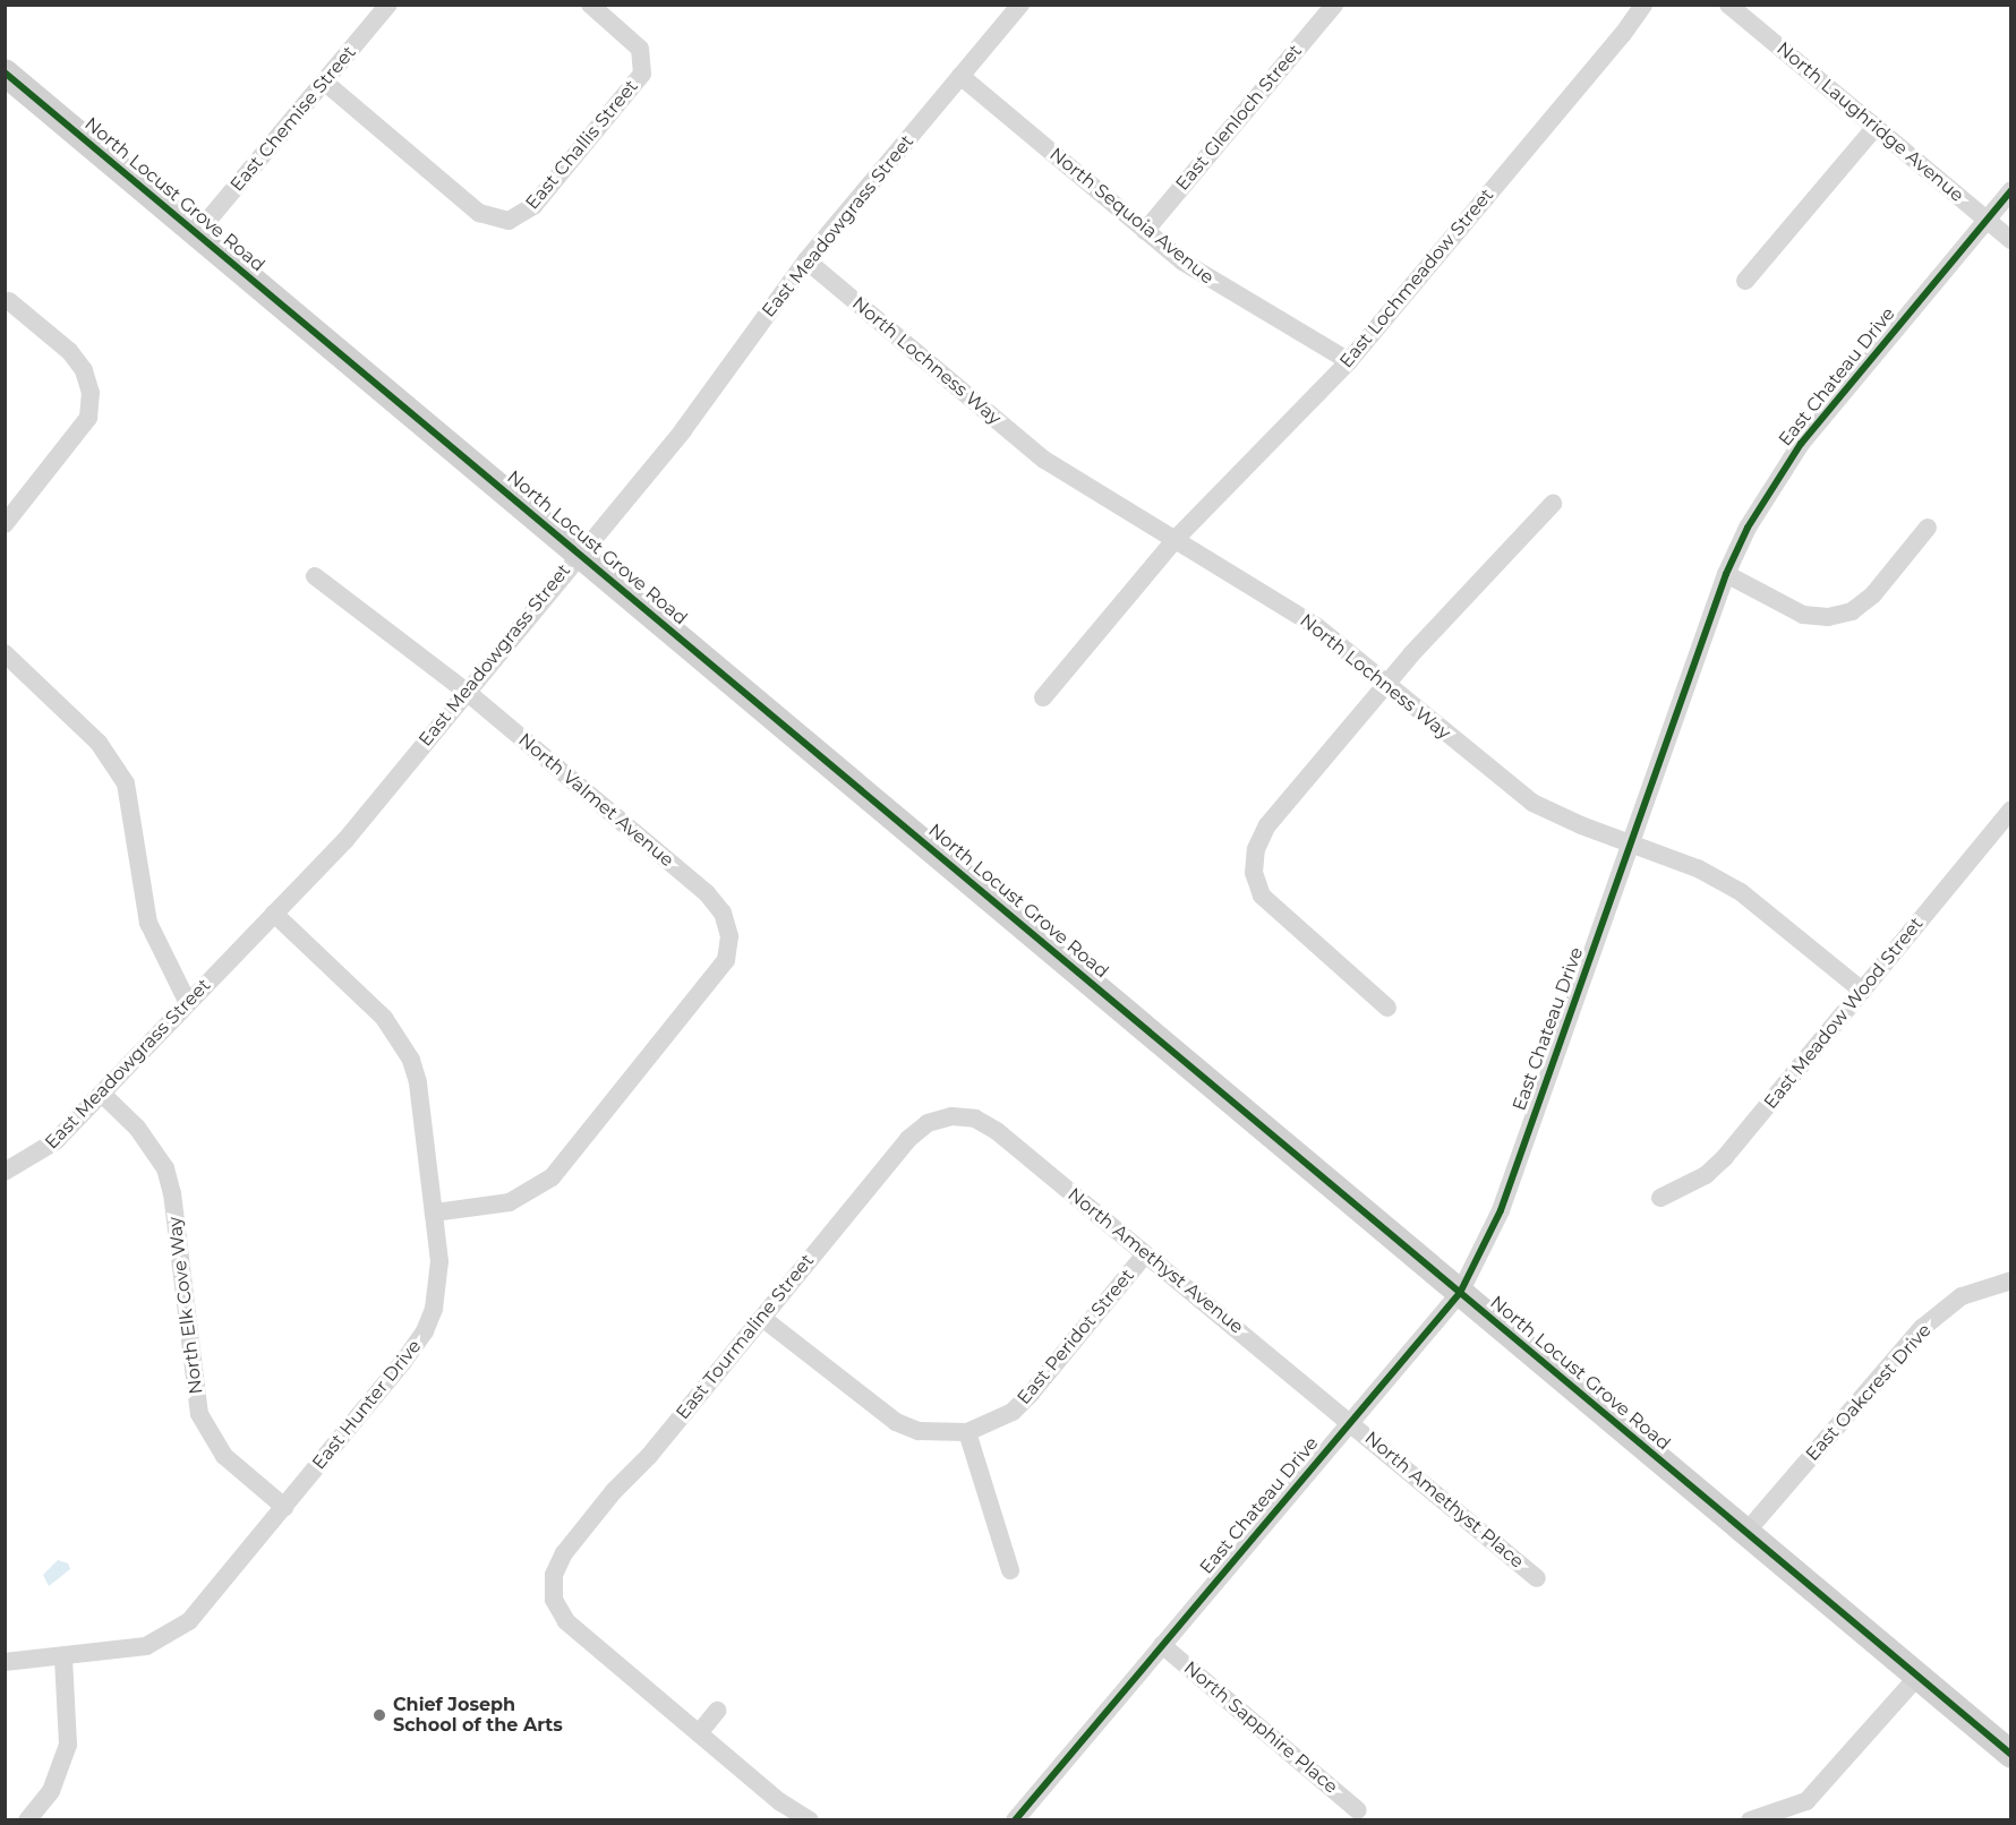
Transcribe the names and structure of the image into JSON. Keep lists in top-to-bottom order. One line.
{"streets":{"main road":["North Locust Grove Road"],"street":["East Glenloch Street","East Chemise Street","North Laughridge Avenue","East Challis Street","North Sequoia Avenue","East Meadowgrass Street","East Lochmeadow Street","North Lochness Way","East Chateau Drive","North Valmet Avenue","East Meadow Wood Street","North Amethyst Avenue","North Elk Cove Way","East Tourmaline Street","East Peridot Street","East Oakcrest Drive","East Hunter Drive","North Amethyst Place","North Sapphire Place"]},"crossings":[["East Glenloch Street","North Sequoia Avenue"],["East Chemise Street","East Challis Street"],["East Chemise Street","North Locust Grove Road"],["North Laughridge Avenue","East Chateau Drive"],["North Locust Grove Road","East Meadowgrass Street"],["North Locust Grove Road","East Chateau Drive"],["North Locust Grove Road","East Oakcrest Drive"],["North Sequoia Avenue","East Meadowgrass Street"],["North Sequoia Avenue","East Lochmeadow Street"],["East Meadowgrass Street","North Lochness Way"],["East Meadowgrass Street","North Valmet Avenue"],["East Meadowgrass Street","North Elk Cove Way"],["East Meadowgrass Street","East Hunter Drive"],["East Lochmeadow Street","North Lochness Way"],["North Lochness Way","East Chateau Drive"],["North Lochness Way","East Meadow Wood Street"],["East Chateau Drive","North Amethyst Avenue"],["East Chateau Drive","North Amethyst Place"],["East Chateau Drive","North Sapphire Place"],["North Valmet Avenue","East Hunter Drive"],["North Amethyst Avenue","East Tourmaline Street"],["North Amethyst Avenue","East Peridot Street"],["North Amethyst Avenue","North Amethyst Place"],["North Elk Cove Way","East Hunter Drive"]],"places":["Chief Joseph School of the Arts"]}
